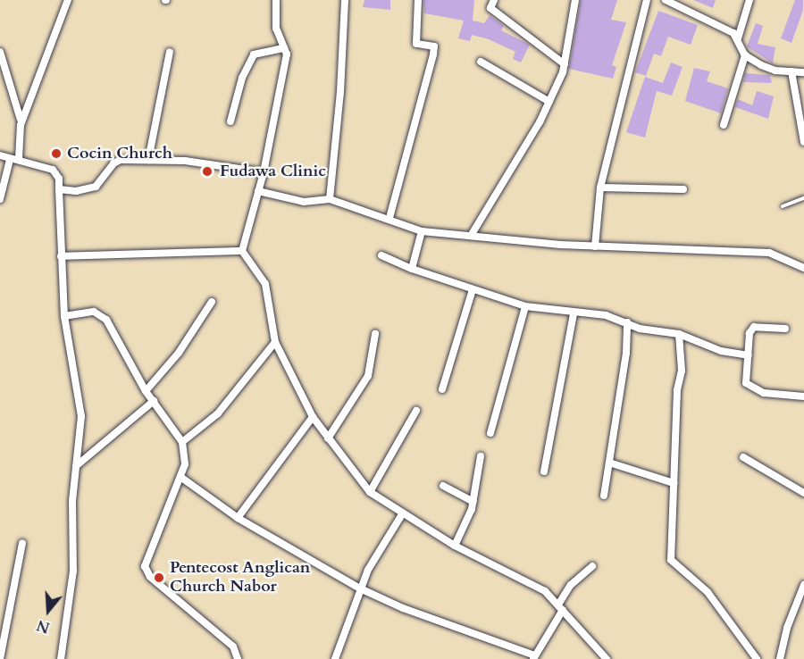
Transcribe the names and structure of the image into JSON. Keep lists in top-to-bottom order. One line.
{"places":["Cocin Church","Fudawa Clinic","Pentecost Anglican Church Nabor"],"north":"bottom"}
